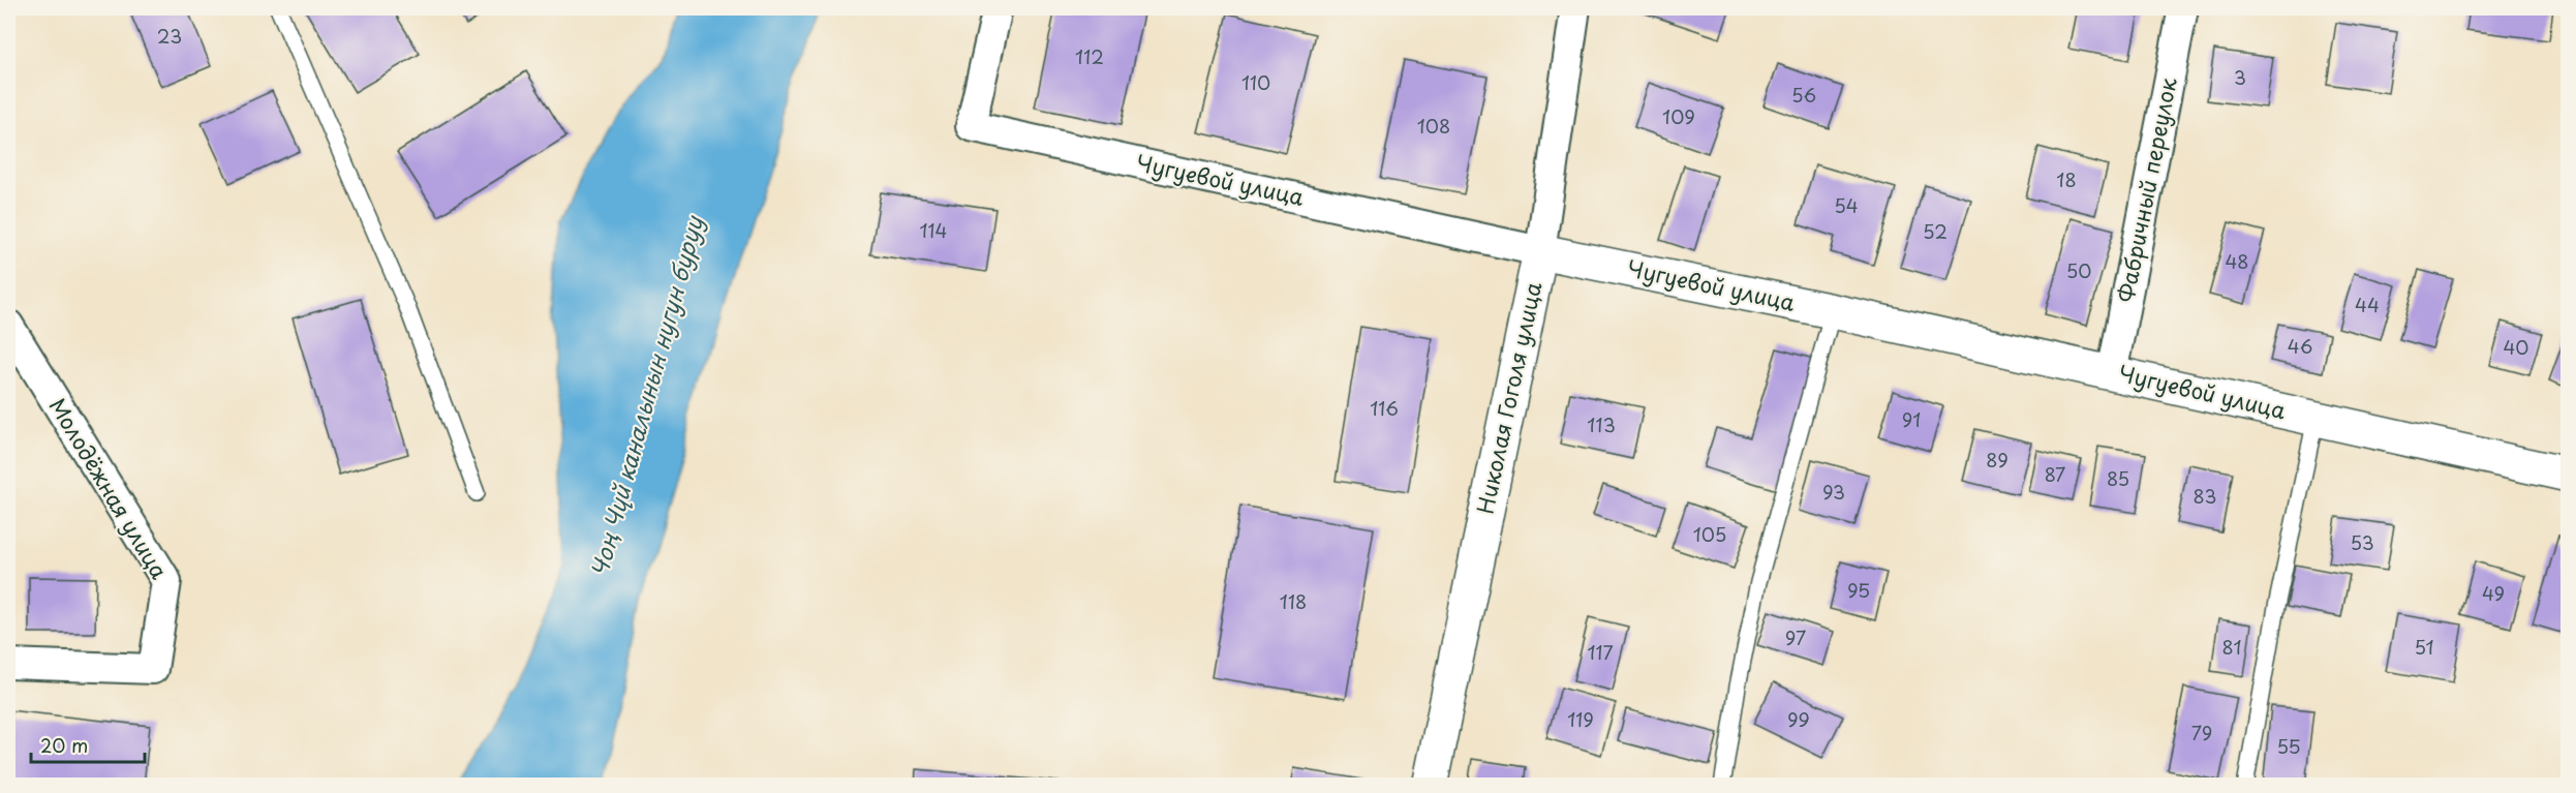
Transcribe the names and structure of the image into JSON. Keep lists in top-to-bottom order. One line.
{"streets":{"street":["Чугуевой улица","Фабричный переулок","Николая Гоголя улица","Молодёжная улица"]},"crossings":[["Чугуевой улица","Фабричный переулок"],["Чугуевой улица","Николая Гоголя улица"]],"water":["Чоң Чүй каналынын нугун буруу"],"house_numbers":["23","112","3","110","56","109","108","18","54","114","52","48","50","44","46","40","116","91","113","89","87","85","93","83","105","53","95","49","118","97","81","51","117","119","99","79","55"],"scale_bar":"20 m"}
